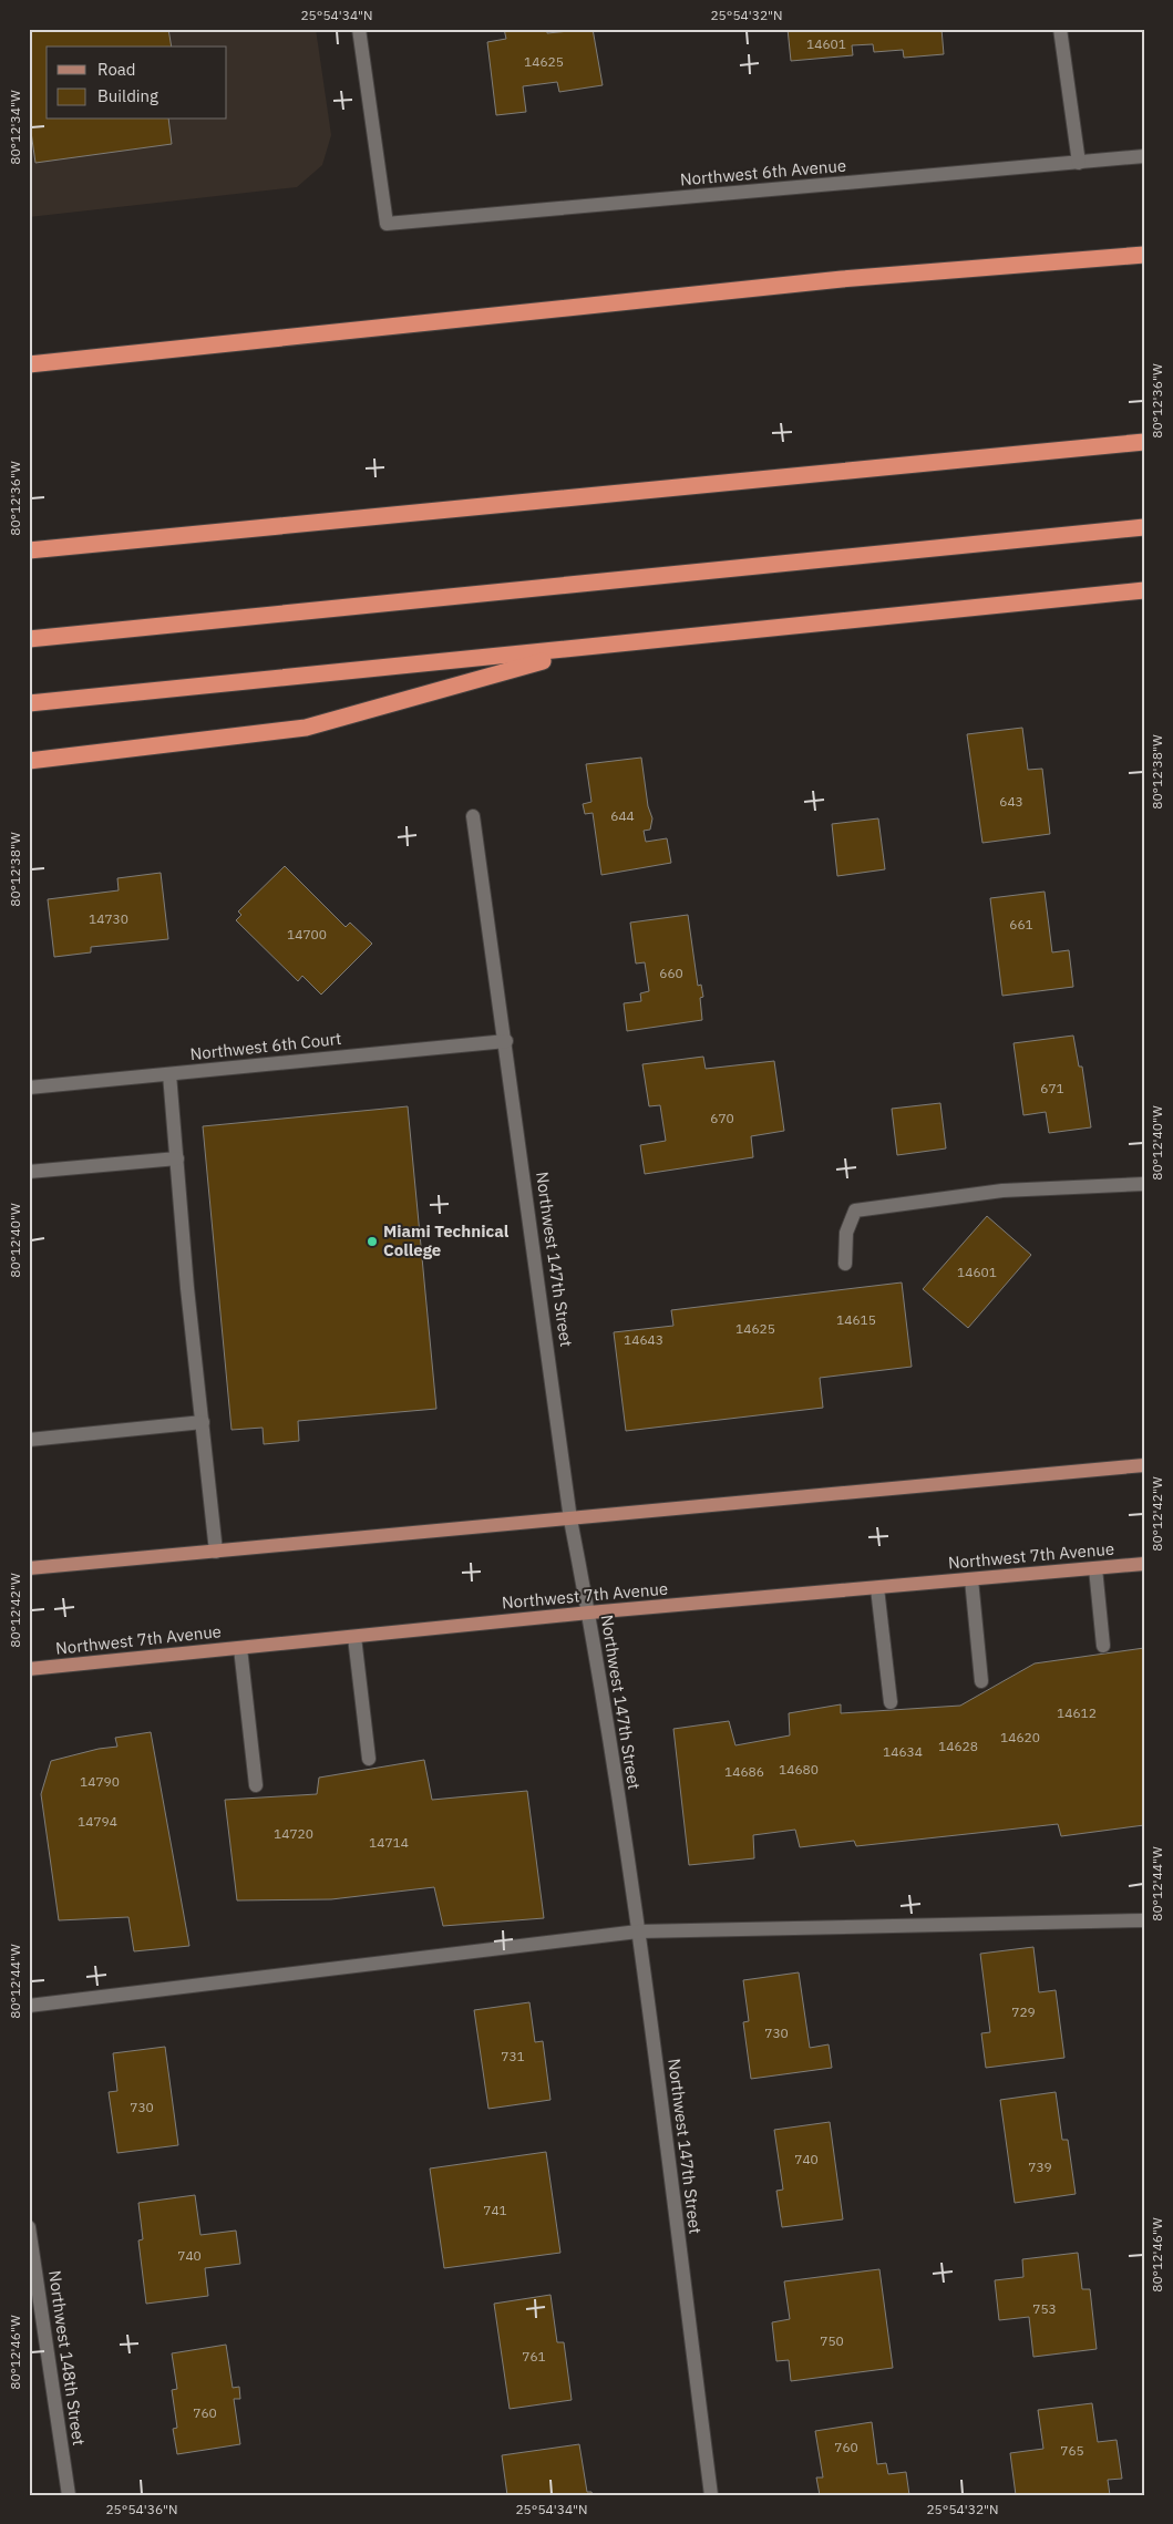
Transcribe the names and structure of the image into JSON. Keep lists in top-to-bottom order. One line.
{"streets":{"main road":["Northwest 7th Avenue"],"street":["Northwest 6th Avenue","Northwest 6th Court","Northwest 147th Street","Northwest 148th Street"]},"crossings":[["Northwest 6th Court","Northwest 147th Street"],["Northwest 147th Street","Northwest 7th Avenue"]],"places":["Miami Technical College"],"house_numbers":["14601","14625","643","644","14730","661","14700","660","671","670","14601","14615","14625","14643","14612","14620","14628","14634","14680","14686","14790","14794","14720","14714","729","730","731","730","740","739","741","740","753","750","761","760","760","765"],"legend":["Road","Building"],"coordinates":["25°54'34\"N","25°54'32\"N","80°12'34\"W","80°12'36\"W","80°12'38\"W","80°12'40\"W","80°12'42\"W","80°12'44\"W","80°12'46\"W","25°54'36\"N"]}
